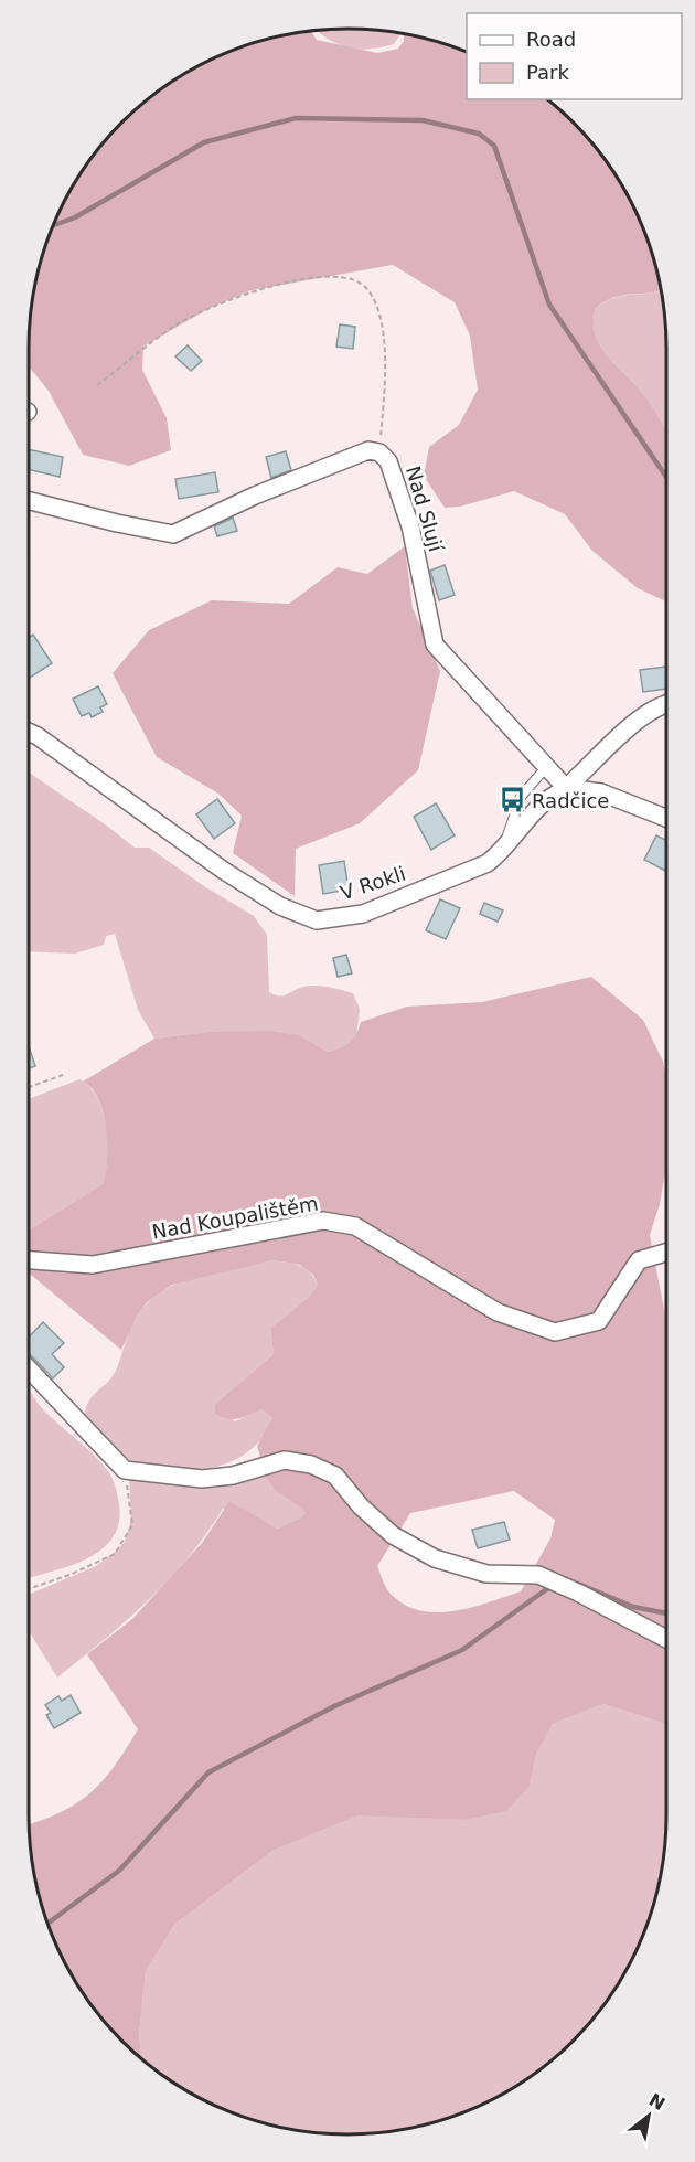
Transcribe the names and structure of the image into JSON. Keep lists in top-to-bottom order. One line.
{"streets":{"street":["Nad Slují","V Rokli","Nad Koupalištěm"]},"crossings":[["Nad Slují","V Rokli"]],"places":{"bus stop":["Radčice"]},"legend":["Road","Park"],"north":"top right"}
